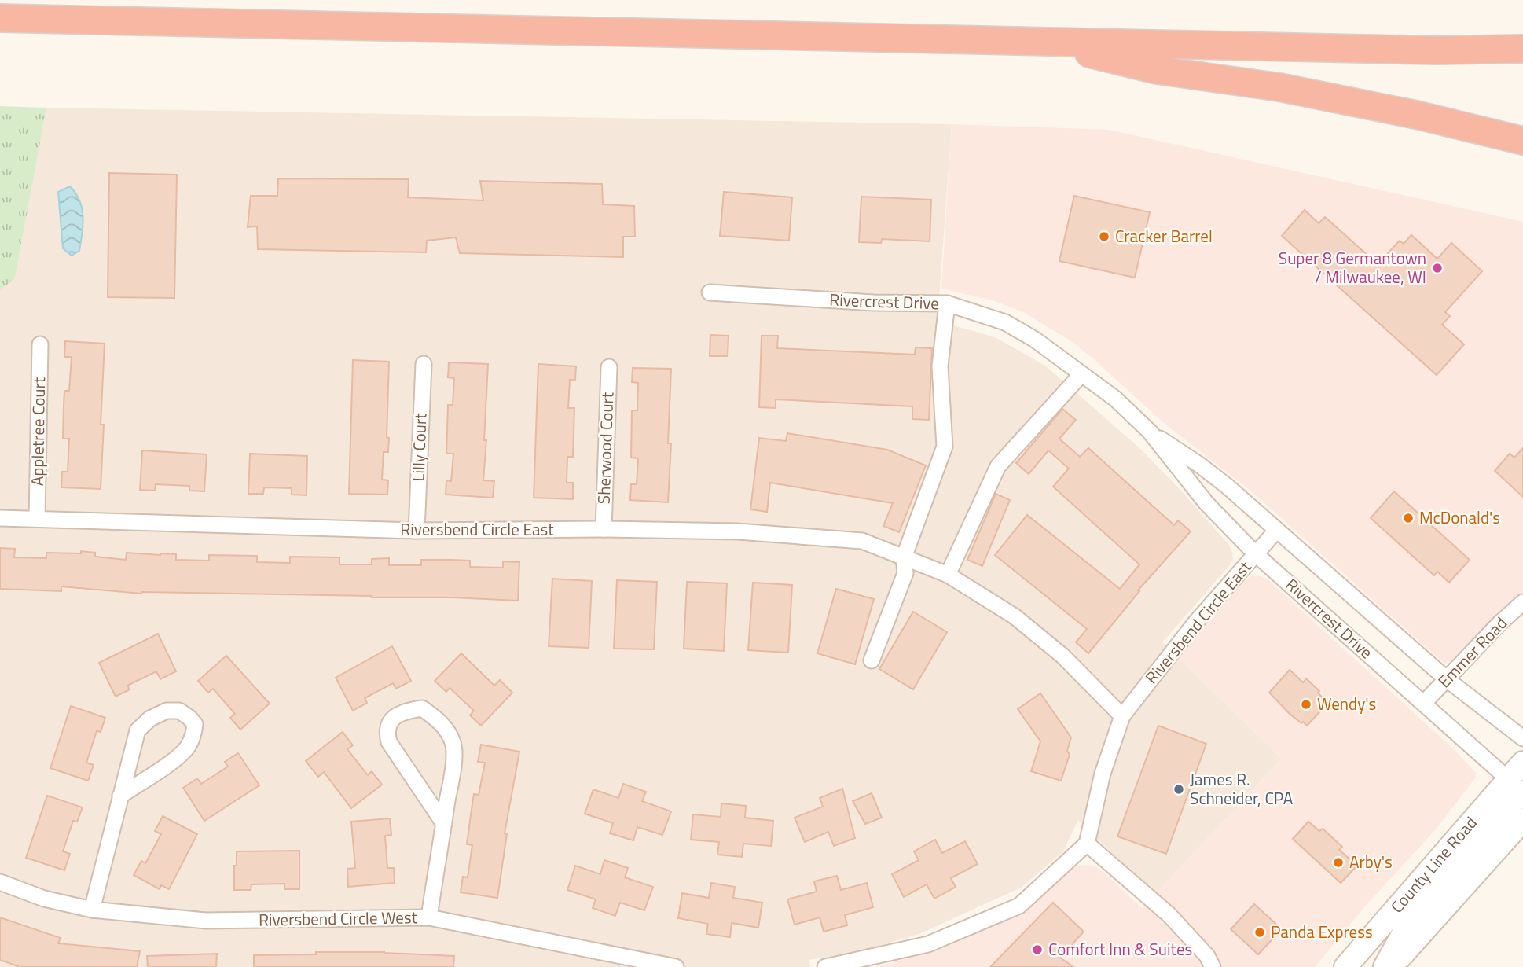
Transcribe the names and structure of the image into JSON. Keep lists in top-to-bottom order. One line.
{"streets":{"main road":["County Line Road"],"street":["Rivercrest Drive","Appletree Court","Lilly Court","Sherwood Court","Riversbend Circle East","Emmer Road","Riversbend Circle West"]},"crossings":[["Rivercrest Drive","Riversbend Circle East"],["Rivercrest Drive","Emmer Road"],["Rivercrest Drive","County Line Road"],["Appletree Court","Riversbend Circle East"],["Lilly Court","Riversbend Circle East"],["Sherwood Court","Riversbend Circle East"]],"places":["Cracker Barrel","Super 8 Germantown / Milwaukee, WI","McDonald's","Wendy's","James R. Schneider, CPA","Arby's","Panda Express","Comfort Inn & Suites"]}
